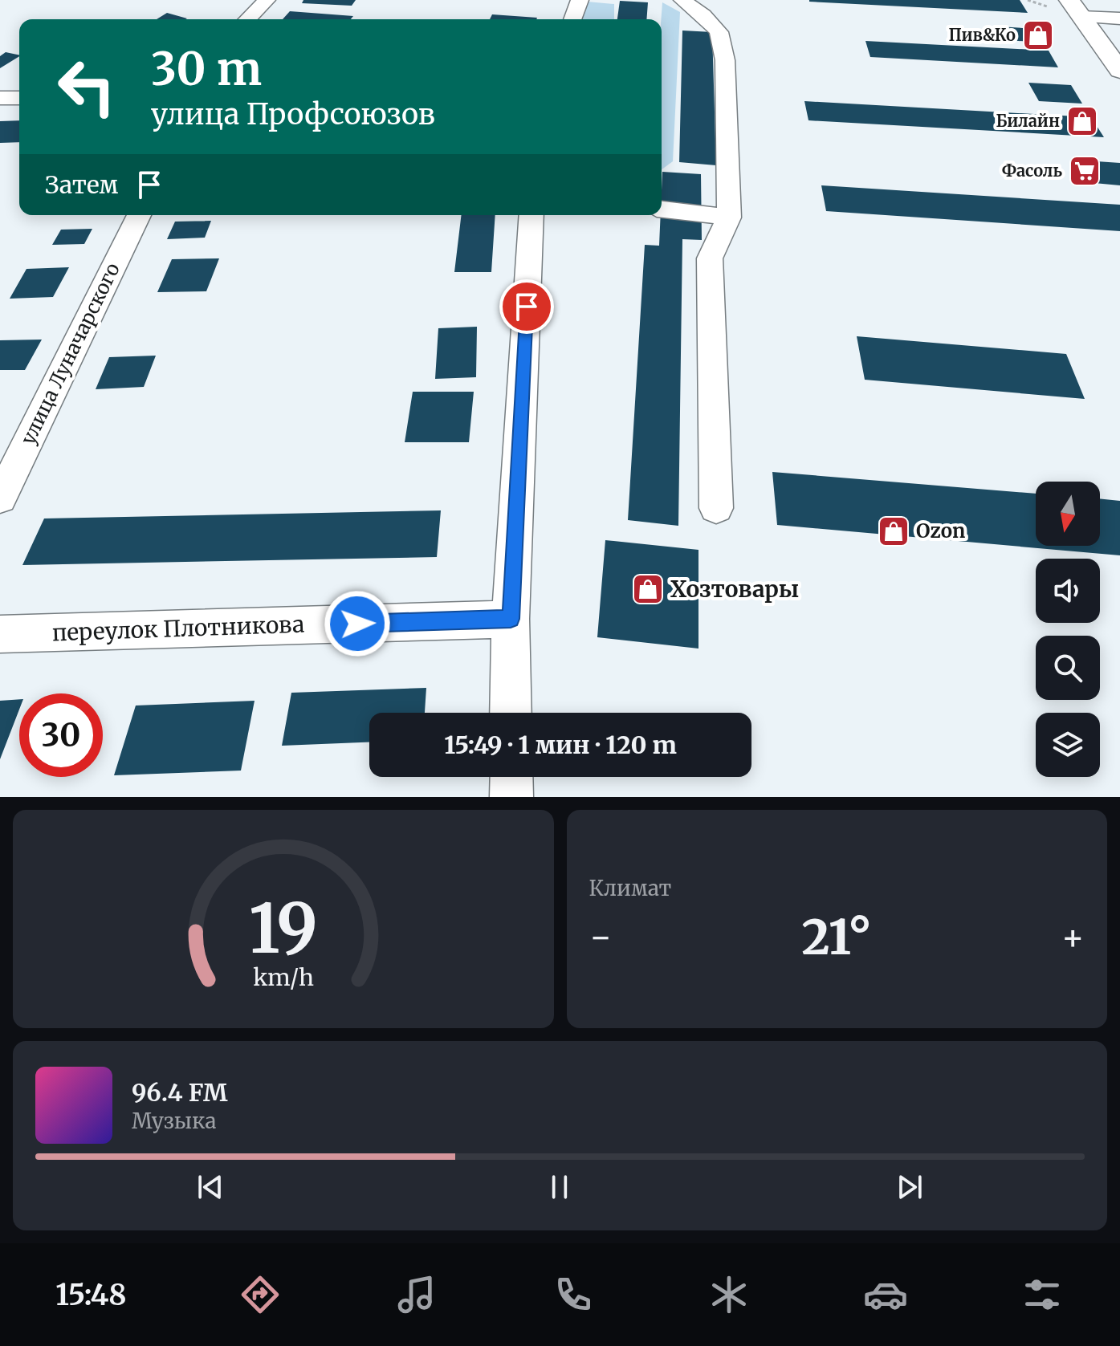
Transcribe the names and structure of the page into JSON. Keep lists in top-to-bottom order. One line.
{"streets":{"street":["улица Луначарского","переулок Плотникова"]},"places":{"shop":["Пив&Ко","Билайн","Ozon","Хозтовары"],"supermarket":["Фасоль"]},"north":"bottom","page":{"turn":["30 m","улица Профсоюзов"],"then":"Затем","limit":"30","trip":"15:49 · 1 мин · 120 m","tile":"Климат","heat":["−","21°","+"],"song":["96.4 FM","Музыка"],"tabs":"15:48","gauge":["19","km/h"]}}
